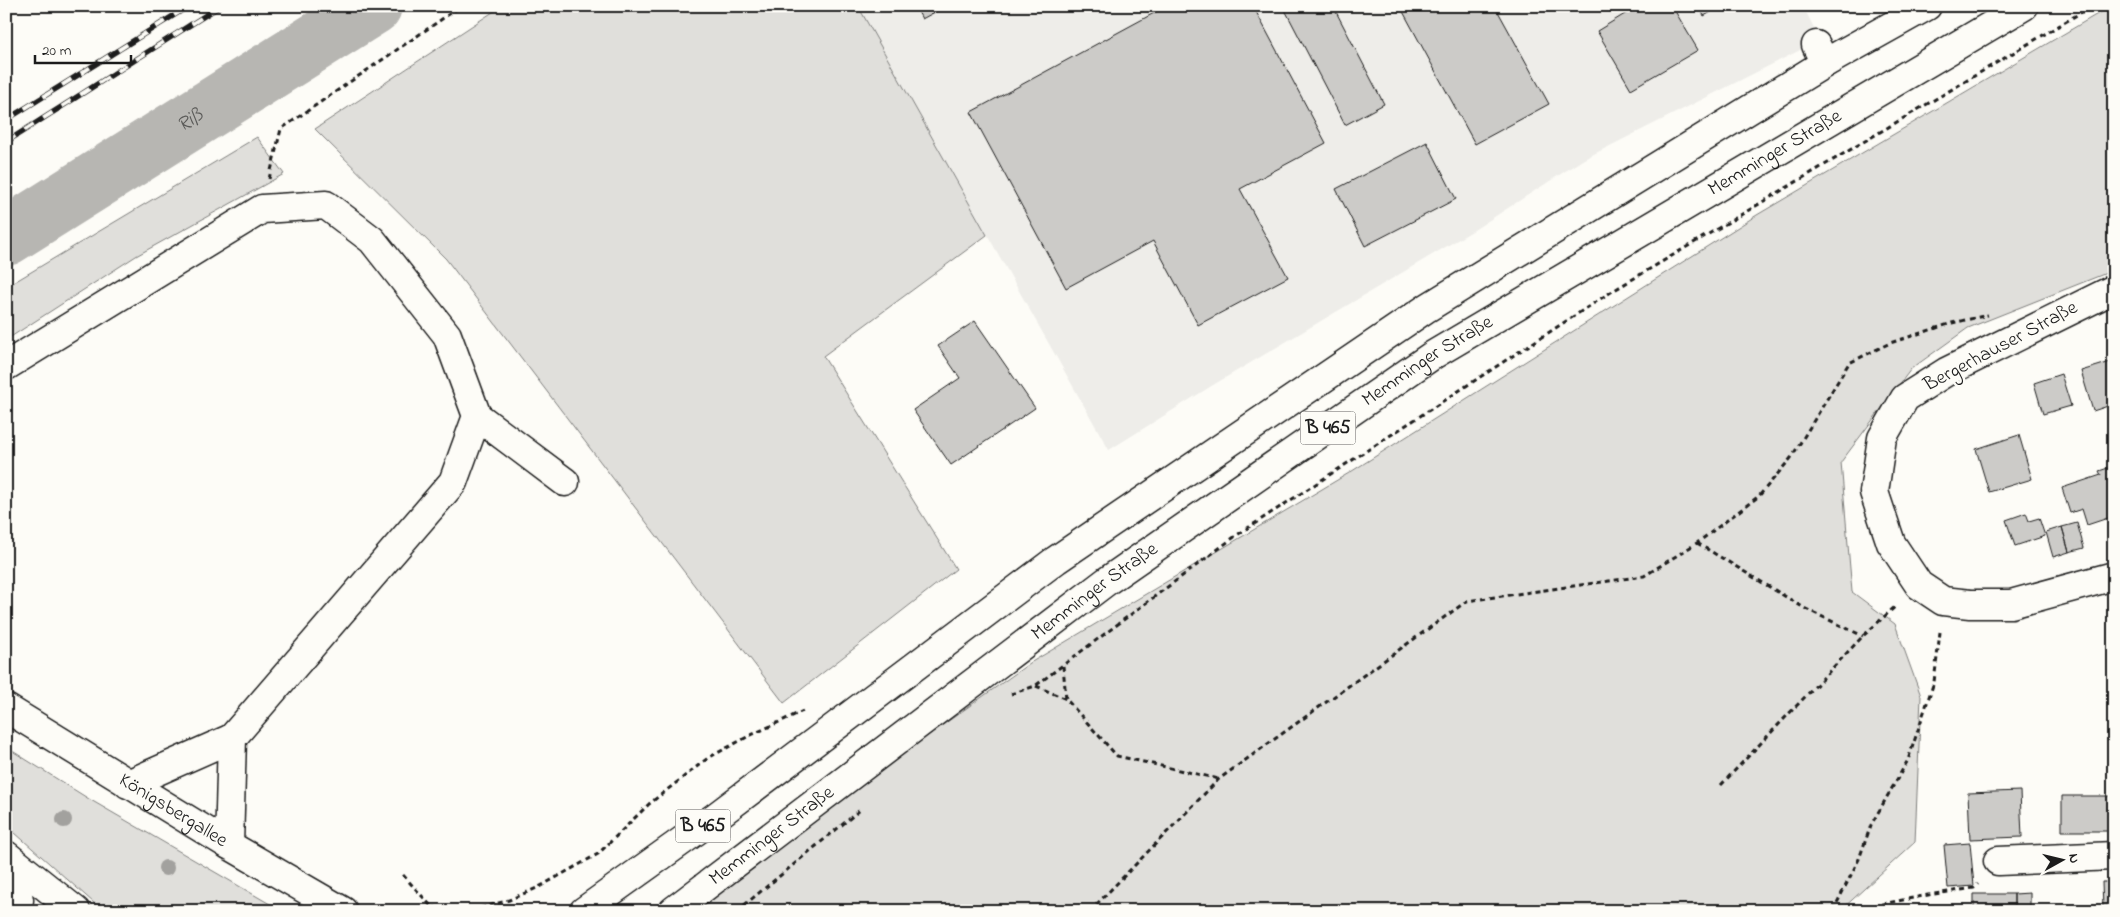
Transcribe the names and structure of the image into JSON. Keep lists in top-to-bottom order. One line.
{"streets":{"main road":["Memminger Straße","Bergerhauser Straße","B 465","Königsbergallee"]},"water":["Riß"],"scale_bar":"20 m","north":"right"}
